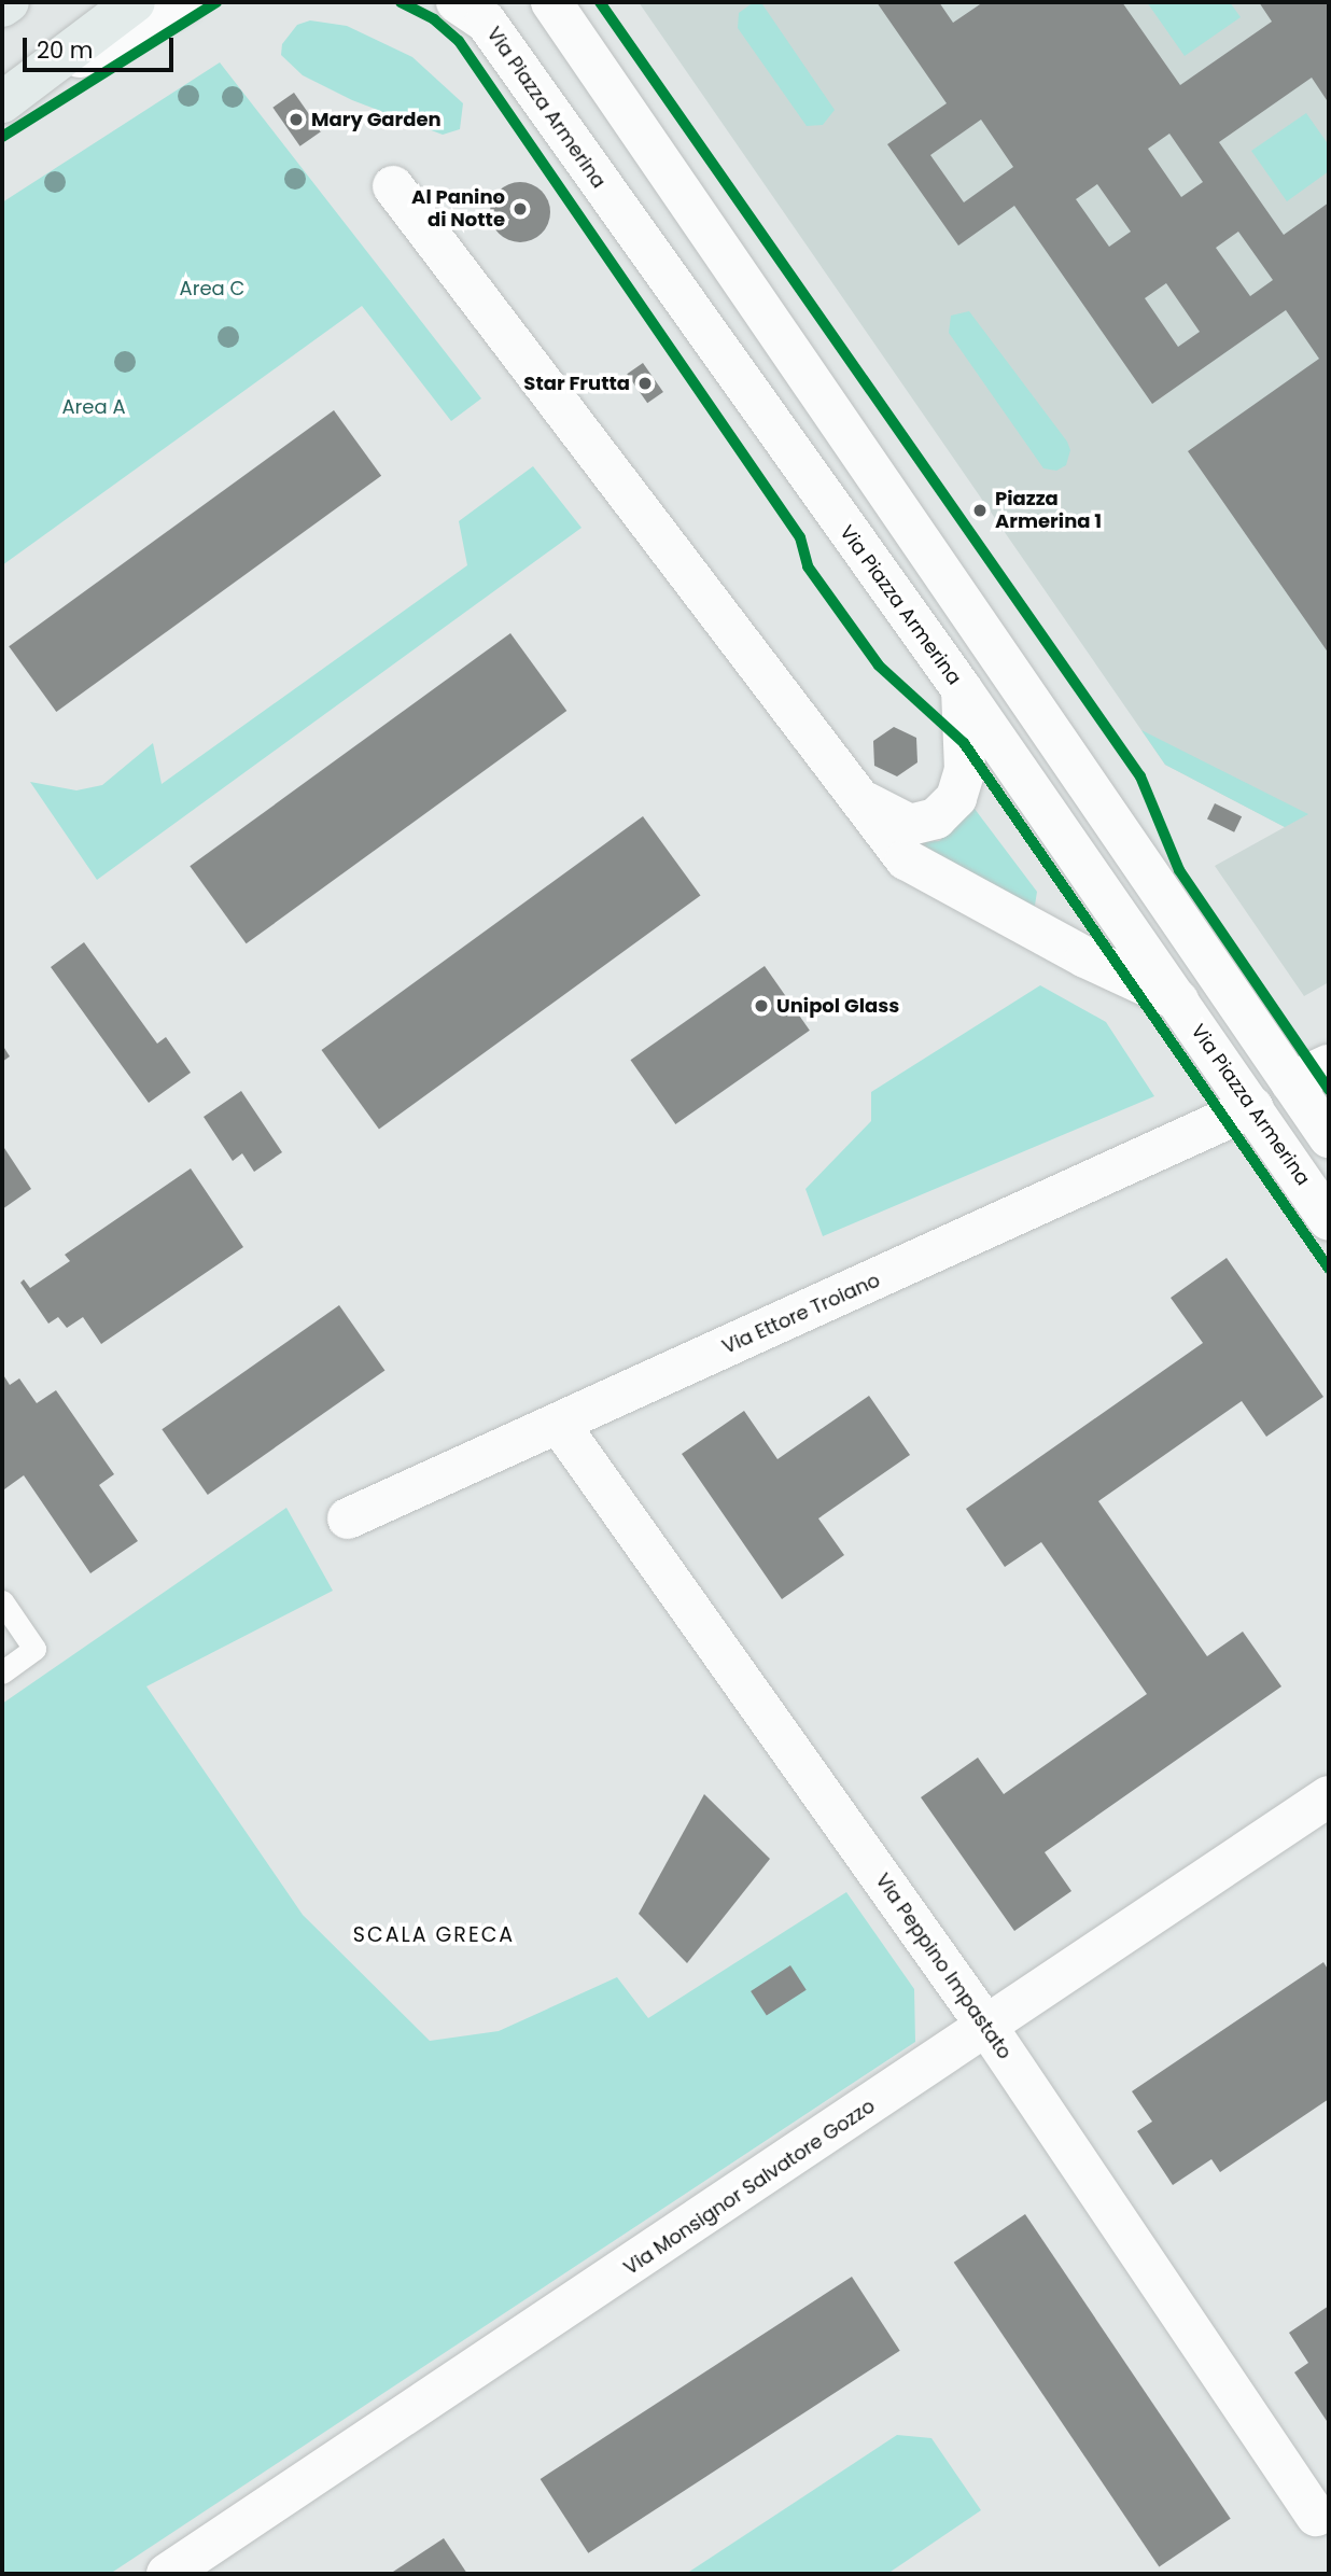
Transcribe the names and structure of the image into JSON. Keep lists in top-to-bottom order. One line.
{"streets":{"street":["Via Piazza Armerina","Via Ettore Troiano","Via Peppino Impastato","Via Monsignor Salvatore Gozzo"]},"crossings":[["Via Piazza Armerina","Via Ettore Troiano"],["Via Ettore Troiano","Via Peppino Impastato"],["Via Peppino Impastato","Via Monsignor Salvatore Gozzo"]],"districts":["SCALA GRECA"],"parks":["Area C","Area A"],"places":["Mary Garden","Al Panino di Notte","Star Frutta","Piazza Armerina 1","Unipol Glass"],"scale_bar":"20 m"}
